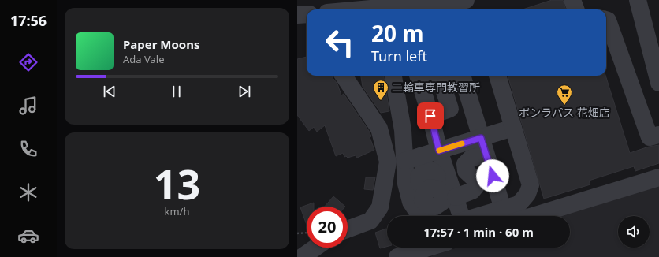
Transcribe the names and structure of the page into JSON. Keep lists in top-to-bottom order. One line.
{"places":{"building":["二輪車専門教習所"],"supermarket":["ボンラパス 花畑店"]},"page":{"tabs":"17:56","turn":["20 m","Turn left"],"song":["Paper Moons","Ada Vale"],"tile":["13","km/h"],"limit":"20","trip":"17:57 · 1 min · 60 m"}}
